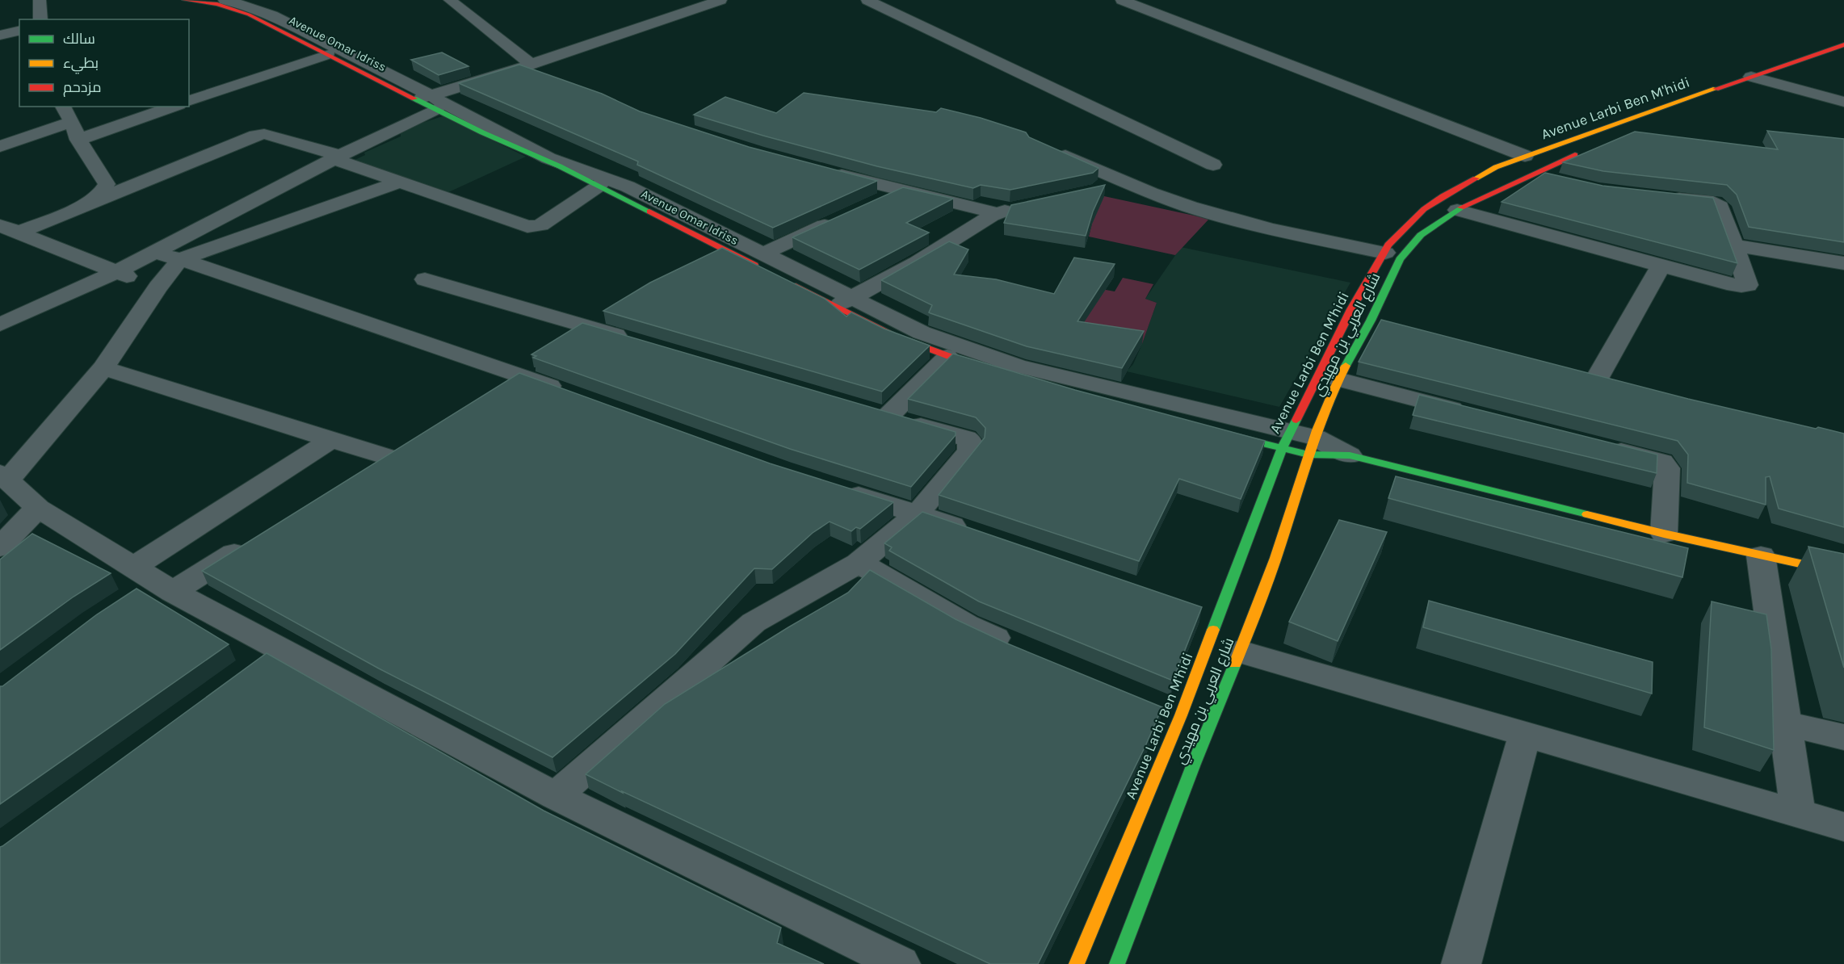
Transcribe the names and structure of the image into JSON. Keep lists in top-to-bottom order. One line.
{"streets":{"main road":["Avenue Omar Idriss","Avenue Larbi Ben M'hidi","شارع العربي بن مهيدي"]},"legend":["سالك","بطيء","مزدحم"]}
